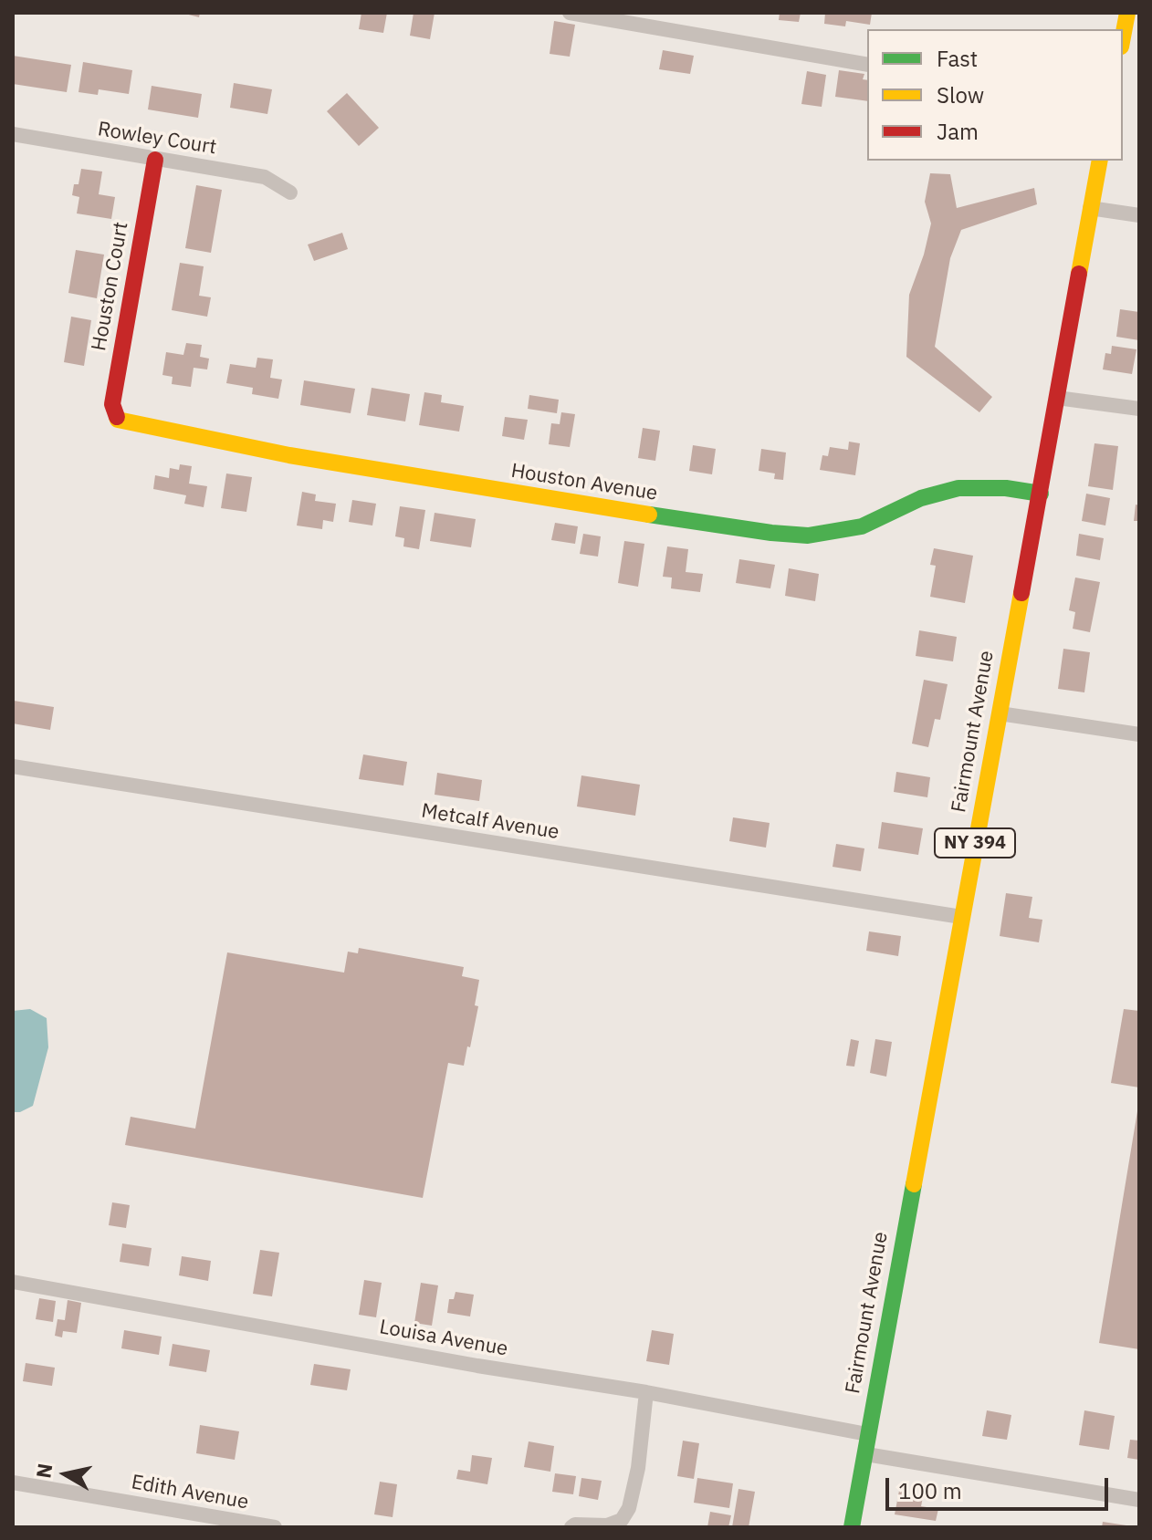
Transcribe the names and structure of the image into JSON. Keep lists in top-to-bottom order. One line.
{"streets":{"main road":["Houston Court","Houston Avenue","Fairmount Avenue","NY 394"],"street":["Rowley Court","Metcalf Avenue","Louisa Avenue","Edith Avenue"]},"crossings":[["Rowley Court","Houston Court"],["Houston Court","Houston Avenue"],["Houston Avenue","Fairmount Avenue"],["Fairmount Avenue","Metcalf Avenue"],["Fairmount Avenue","Louisa Avenue"]],"legend":["Fast","Slow","Jam"],"scale_bar":"100 m","north":"left"}
